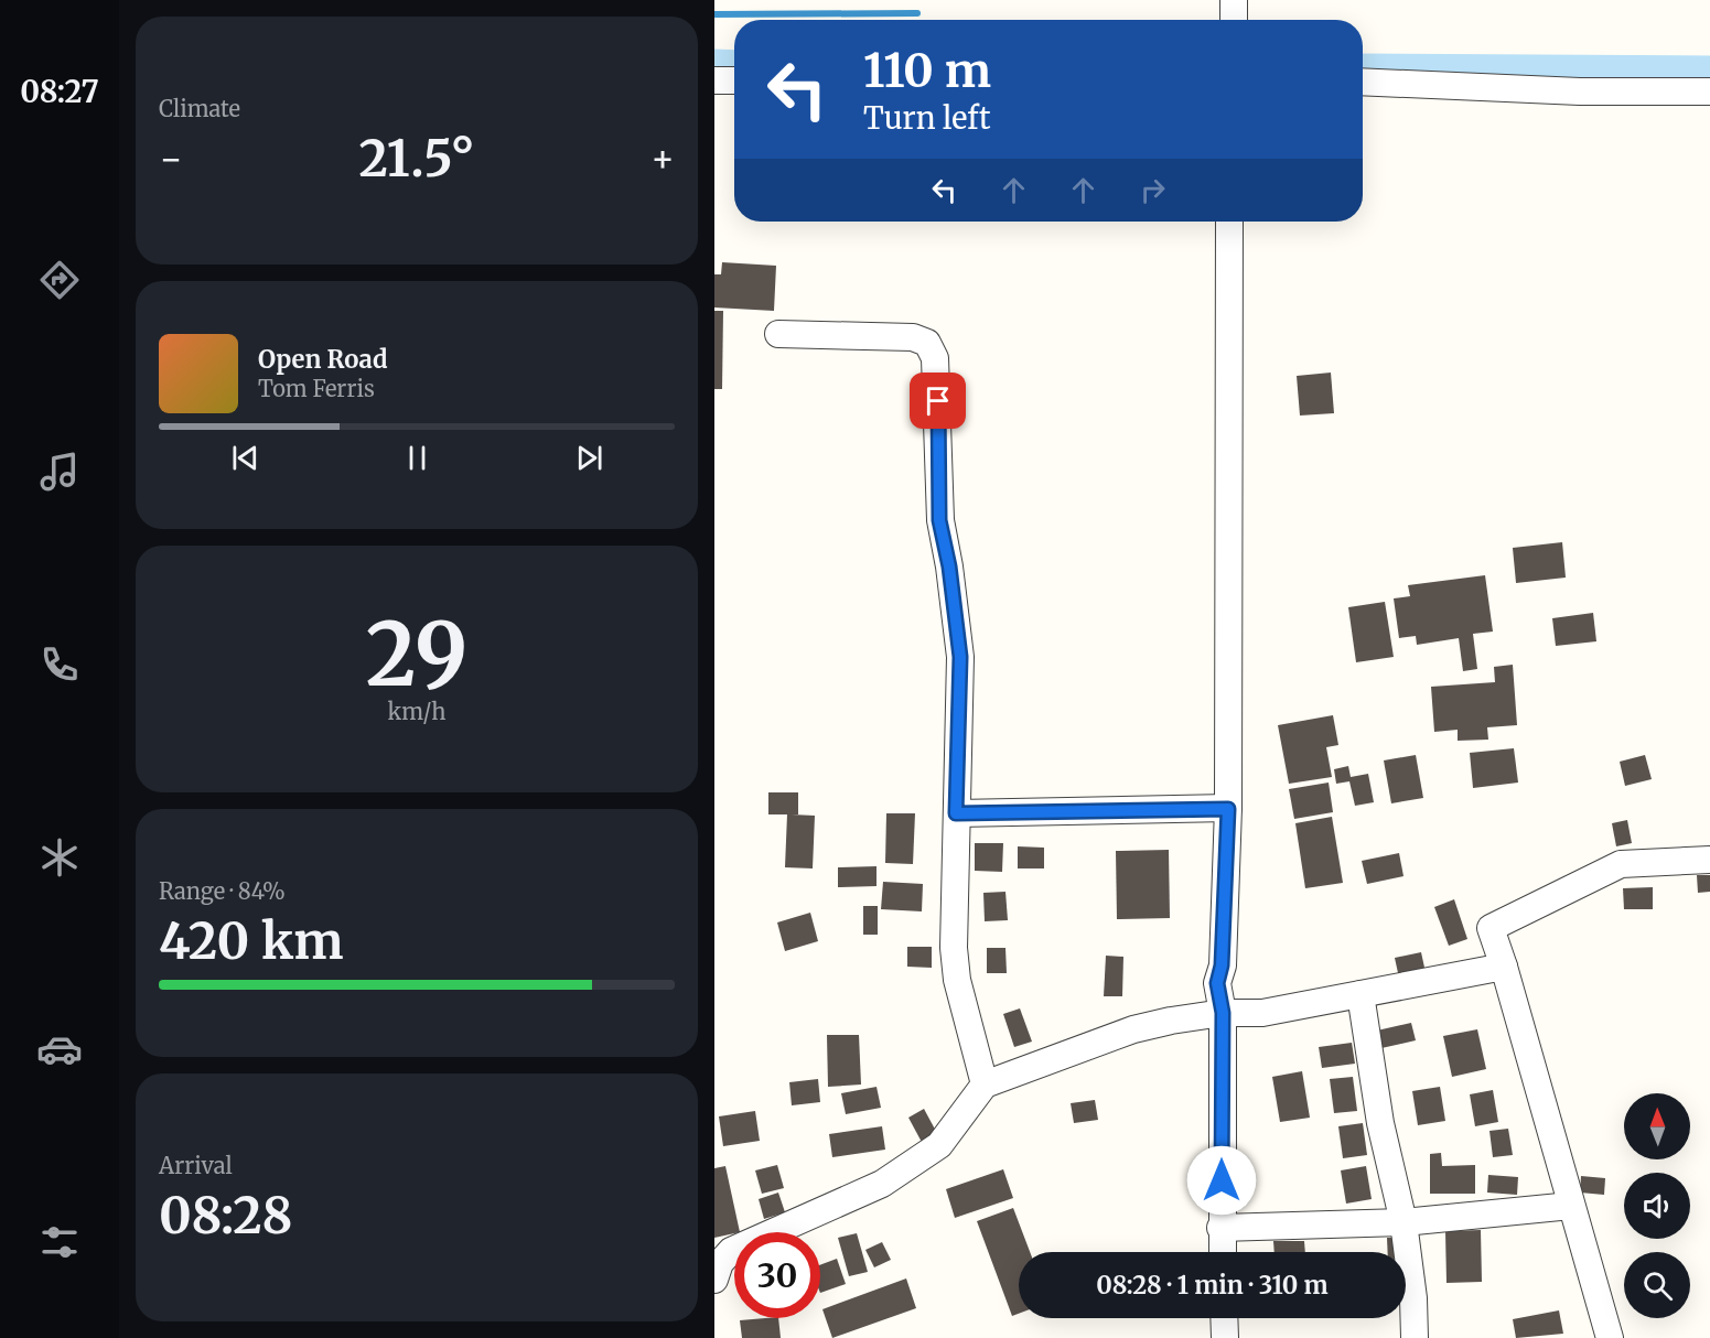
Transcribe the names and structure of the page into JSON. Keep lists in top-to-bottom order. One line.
{"north":"top","page":{"tabs":"08:27","tile":["Climate",["29","km/h"],["Range · 84%","420 km"],["Arrival","08:28"]],"turn":["110 m","Turn left"],"heat":["−","21.5°","+"],"song":["Open Road","Tom Ferris"],"limit":"30","trip":"08:28 · 1 min · 310 m"}}
